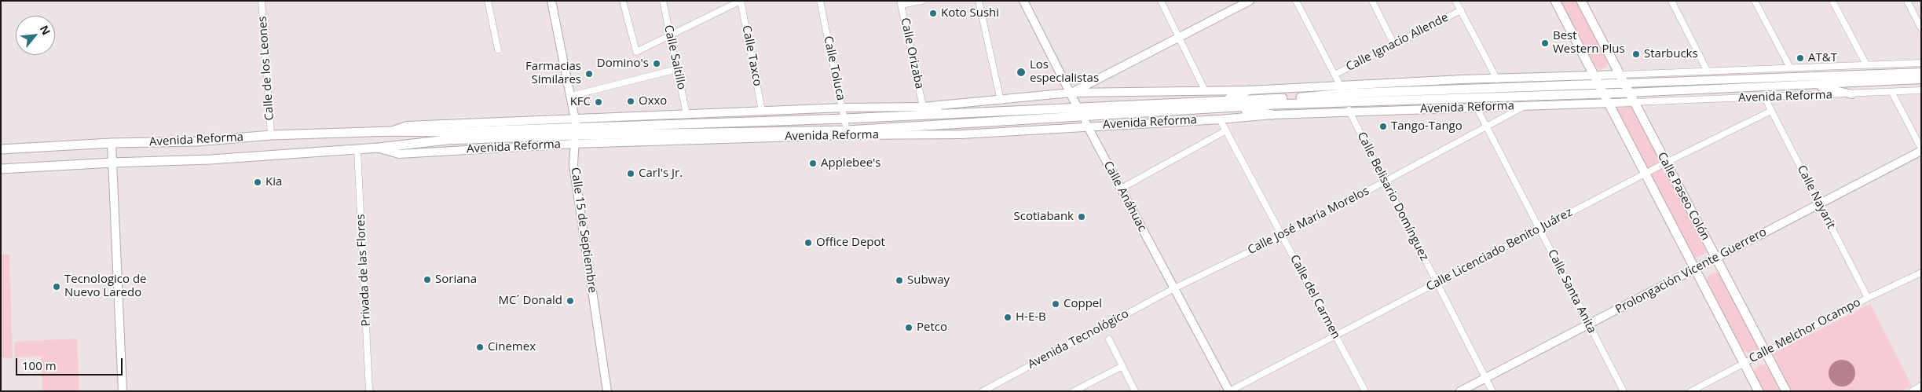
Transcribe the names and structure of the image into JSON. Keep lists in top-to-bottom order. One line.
{"streets":{"main road":["Avenida Reforma","Calle Paseo Colón"],"street":["Calle Ignacio Allende","Calle Orizaba","Calle Taxco","Calle Saltillo","Calle de los Leones","Calle Toluca","Calle Anáhuac","Calle Belisario Domínguez","Calle Nayarit","Calle José María Morelos","Calle 15 de Septiembre","Calle Licenciado Benito Juárez","Privada de las Flores","Prolongación Vicente Guerrero","Calle Santa Anita","Calle del Carmen","Calle Melchor Ocampo","Avenida Tecnológico"]},"crossings":[["Calle Ignacio Allende","Calle Belisario Domínguez"],["Calle Orizaba","Avenida Reforma"],["Calle Taxco","Avenida Reforma"],["Calle Saltillo","Avenida Reforma"],["Calle de los Leones","Avenida Reforma"],["Calle Toluca","Avenida Reforma"],["Avenida Reforma","Calle Anáhuac"],["Avenida Reforma","Calle Belisario Domínguez"],["Avenida Reforma","Calle Paseo Colón"],["Avenida Reforma","Calle Nayarit"],["Avenida Reforma","Calle José María Morelos"],["Avenida Reforma","Calle 15 de Septiembre"],["Avenida Reforma","Privada de las Flores"],["Avenida Reforma","Calle Santa Anita"],["Avenida Reforma","Calle del Carmen"],["Calle Anáhuac","Calle José María Morelos"],["Calle Anáhuac","Calle Licenciado Benito Juárez"],["Calle Anáhuac","Avenida Tecnológico"],["Calle Belisario Domínguez","Calle José María Morelos"],["Calle Belisario Domínguez","Calle Licenciado Benito Juárez"],["Calle Belisario Domínguez","Prolongación Vicente Guerrero"],["Calle Paseo Colón","Calle Licenciado Benito Juárez"],["Calle Paseo Colón","Prolongación Vicente Guerrero"],["Calle Paseo Colón","Calle Melchor Ocampo"],["Calle Nayarit","Calle Licenciado Benito Juárez"],["Calle Nayarit","Prolongación Vicente Guerrero"],["Calle Nayarit","Calle Melchor Ocampo"],["Calle José María Morelos","Calle Santa Anita"],["Calle José María Morelos","Calle del Carmen"],["Calle José María Morelos","Avenida Tecnológico"],["Calle Licenciado Benito Juárez","Calle Santa Anita"],["Calle Licenciado Benito Juárez","Calle del Carmen"],["Prolongación Vicente Guerrero","Calle Santa Anita"]],"places":["Koto Sushi","Best Western Plus","Starbucks","AT&T","Domino's","Los especialistas","Farmacias Similares","Oxxo","KFC","Tango-Tango","Applebee's","Carl's Jr.","Kia","Scotiabank","Office Depot","Soriana","Subway","Tecnologico de Nuevo Laredo","MC´ Donald","Coppel","H-E-B","Petco","Cinemex"],"scale_bar":"100 m","north":"top right"}
